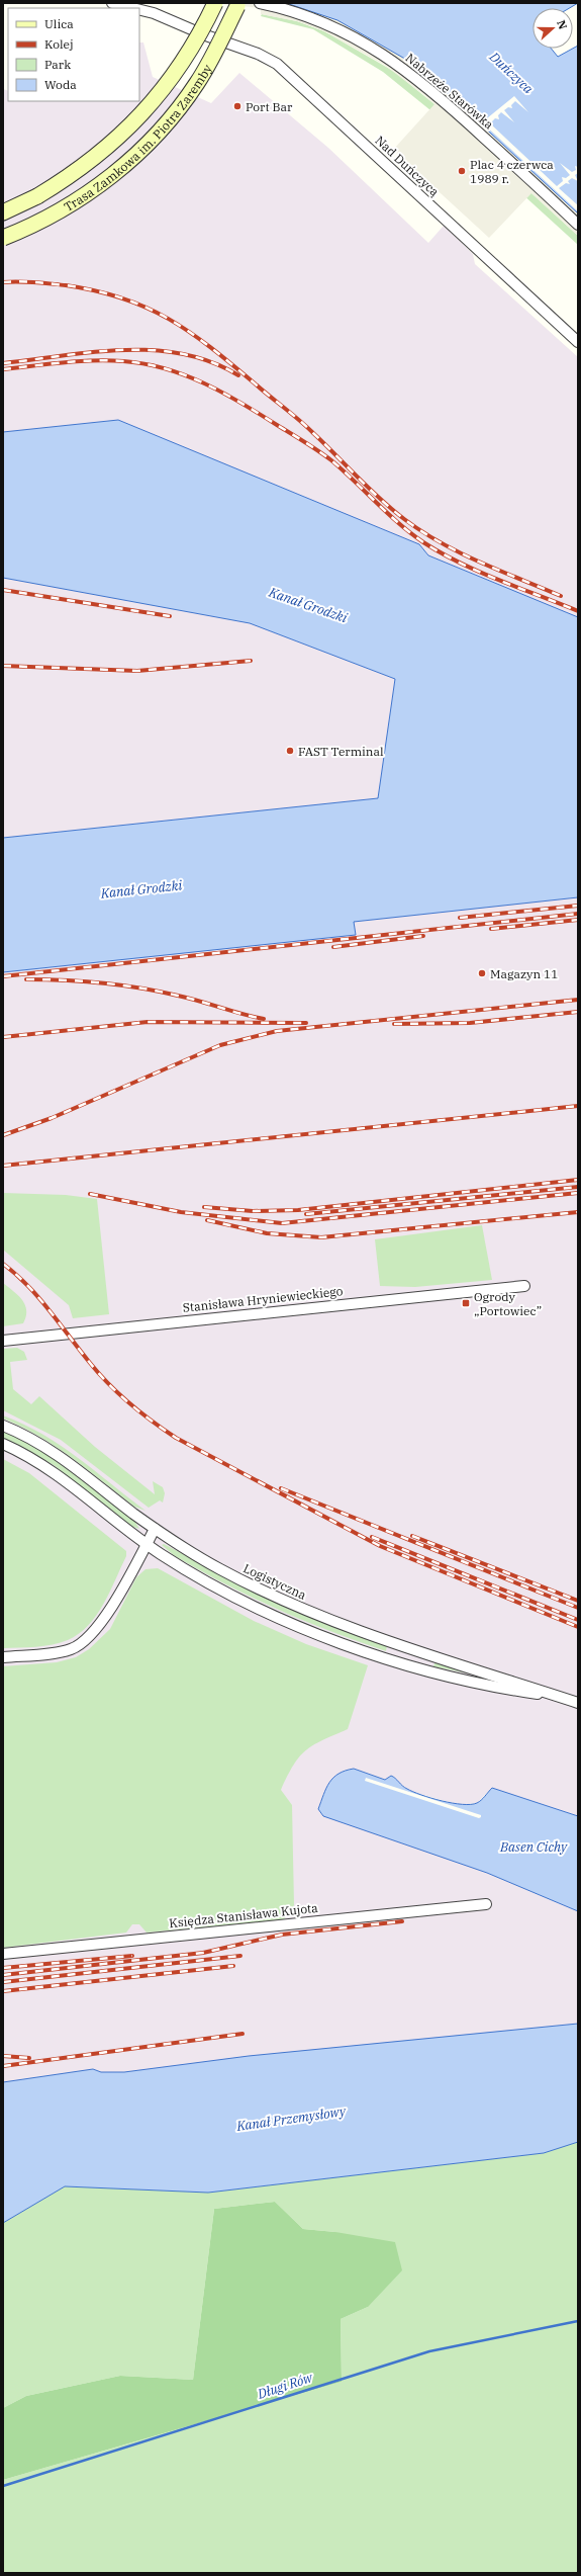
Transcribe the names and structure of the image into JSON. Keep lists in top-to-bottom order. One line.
{"streets":{"main road":["Trasa Zamkowa im. Piotra Zaremby"],"street":["Nabrzeże Starówka","Nad Duńczycą","Stanisława Hryniewieckiego","Logistyczna","Księdza Stanisława Kujota"]},"water":["Duńczyca","Kanał Grodzki","Basen Cichy","Kanał Przemysłowy","Długi Rów"],"places":{"other":["Port Bar","Plac 4 czerwca 1989 r.","FAST Terminal","Magazyn 11"],"transit":["Ogrody „Portowiec”"]},"legend":["Ulica","Kolej","Park","Woda"],"north":"right"}
